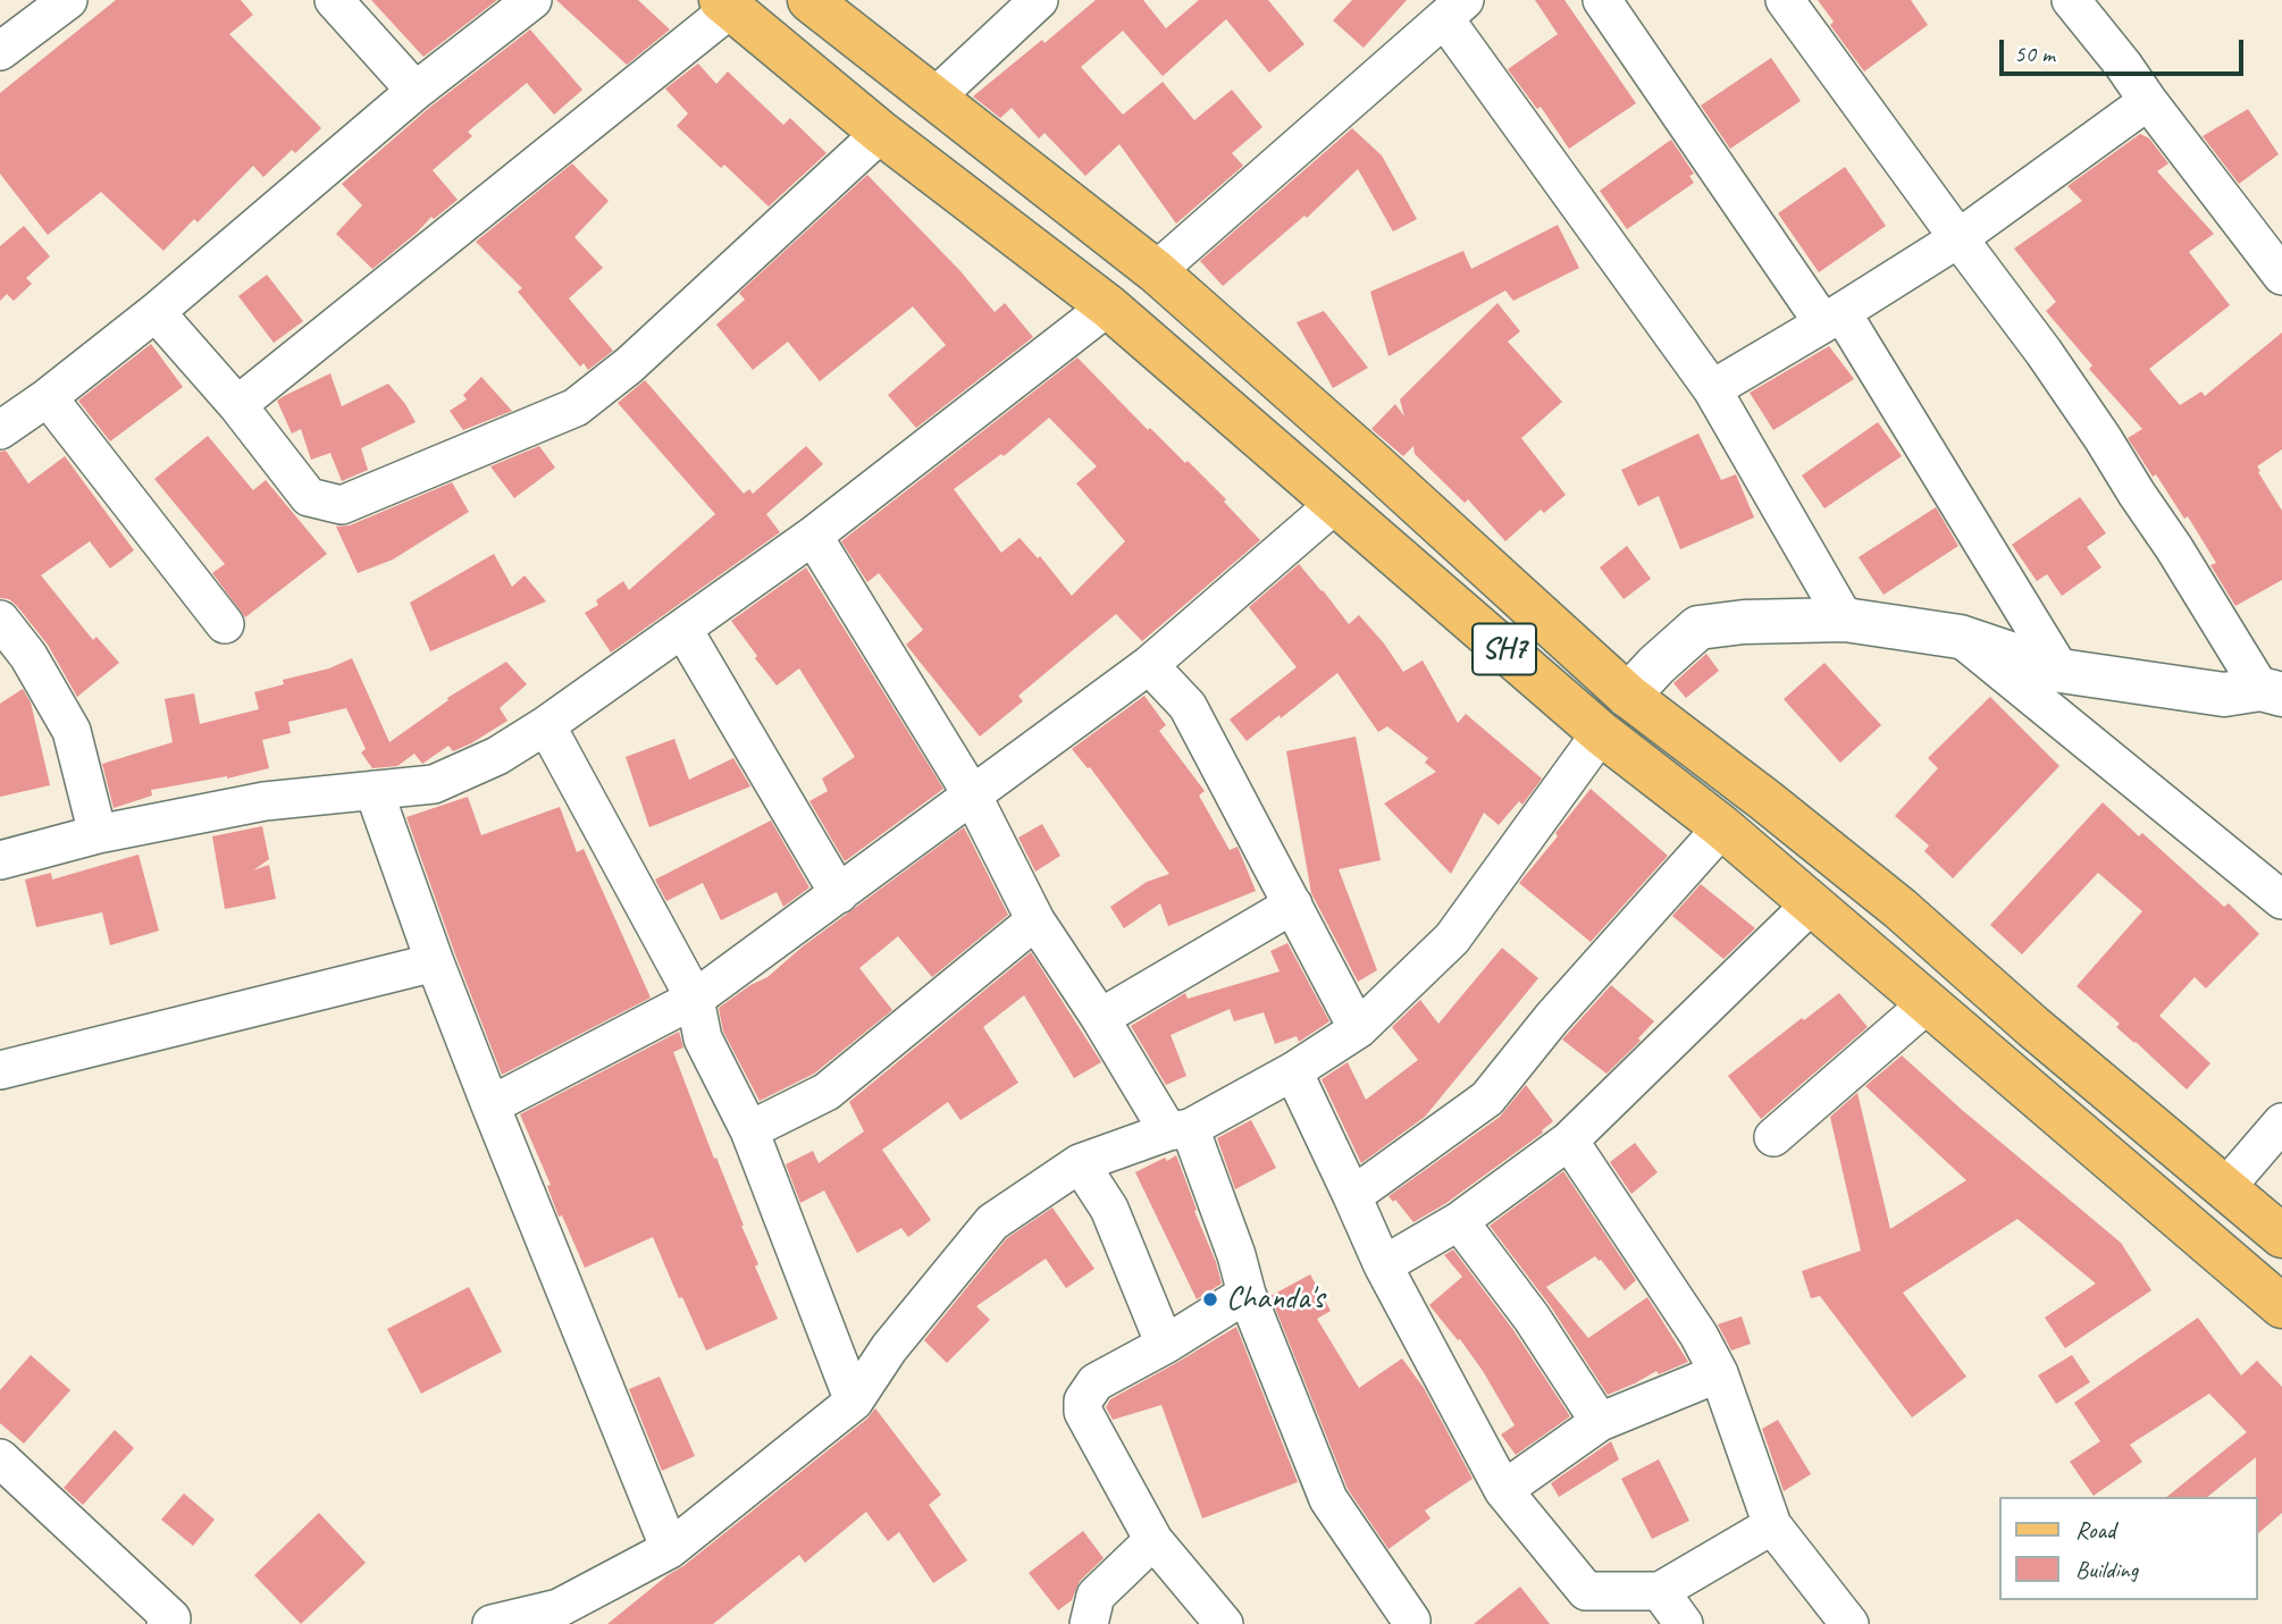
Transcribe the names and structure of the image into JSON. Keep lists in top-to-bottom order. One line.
{"streets":{"main road":["SH7"]},"places":["Chanda's"],"legend":["Road","Building"],"scale_bar":"50 m"}
